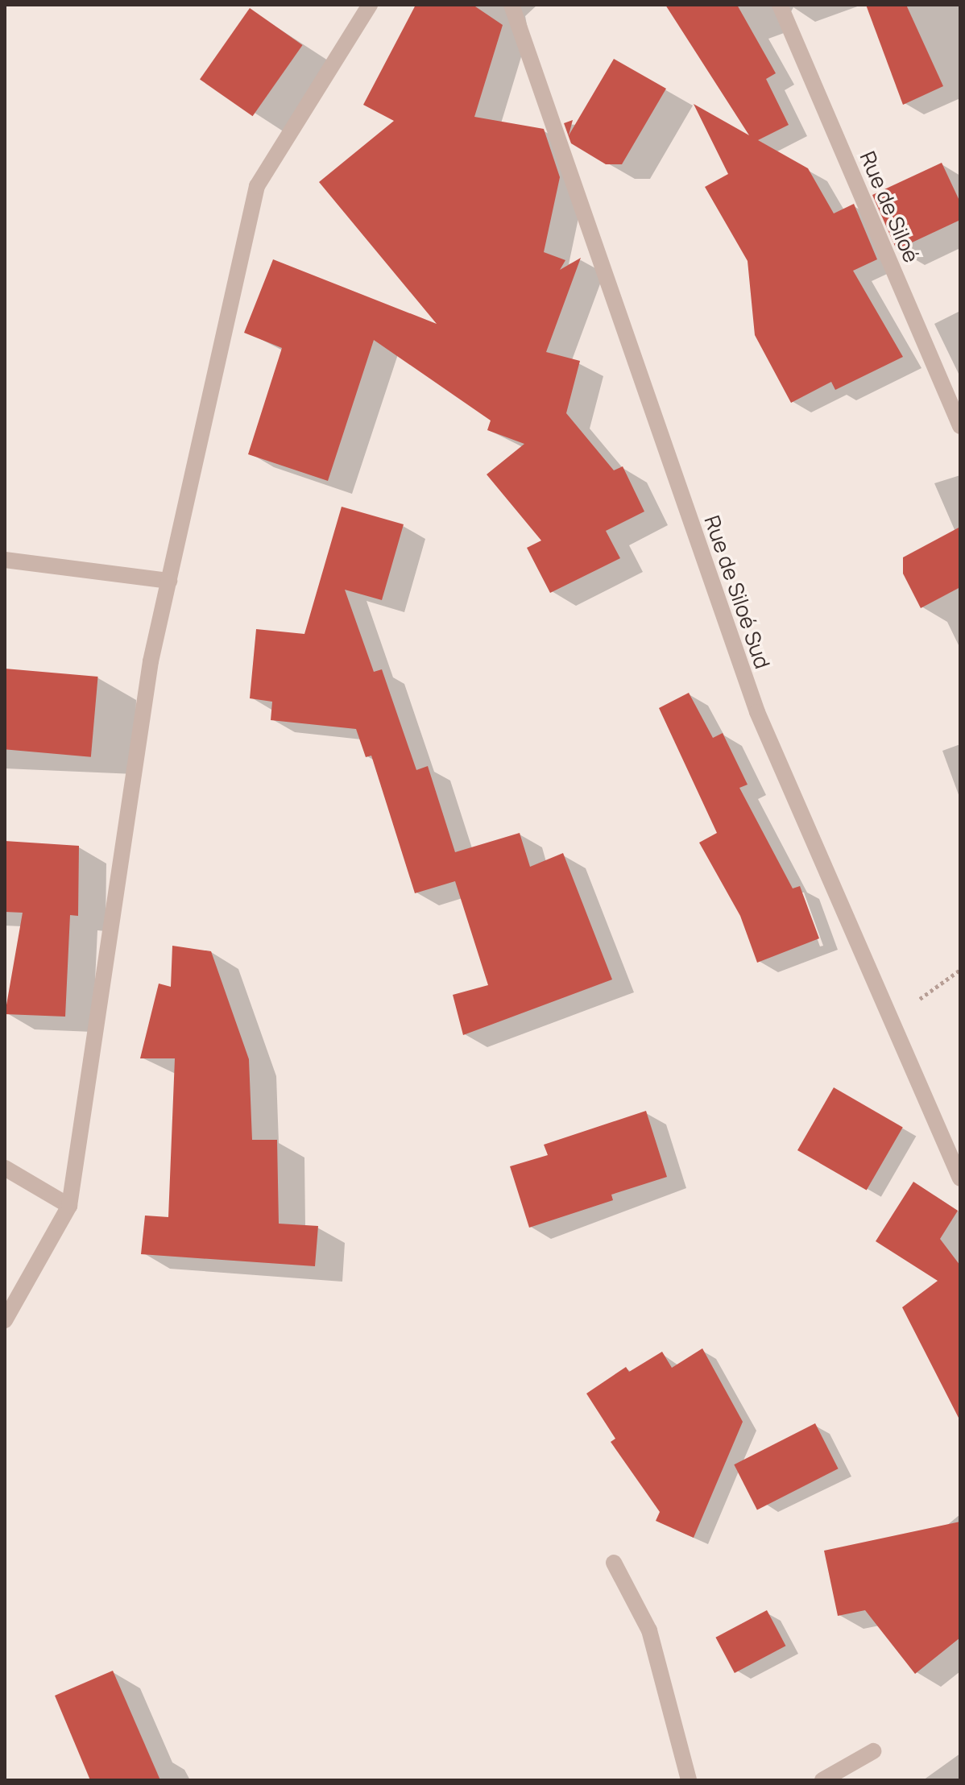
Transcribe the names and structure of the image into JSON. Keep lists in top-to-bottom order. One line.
{"streets":{"street":["Rue de Siloé","Rue de Siloé Sud"]}}
